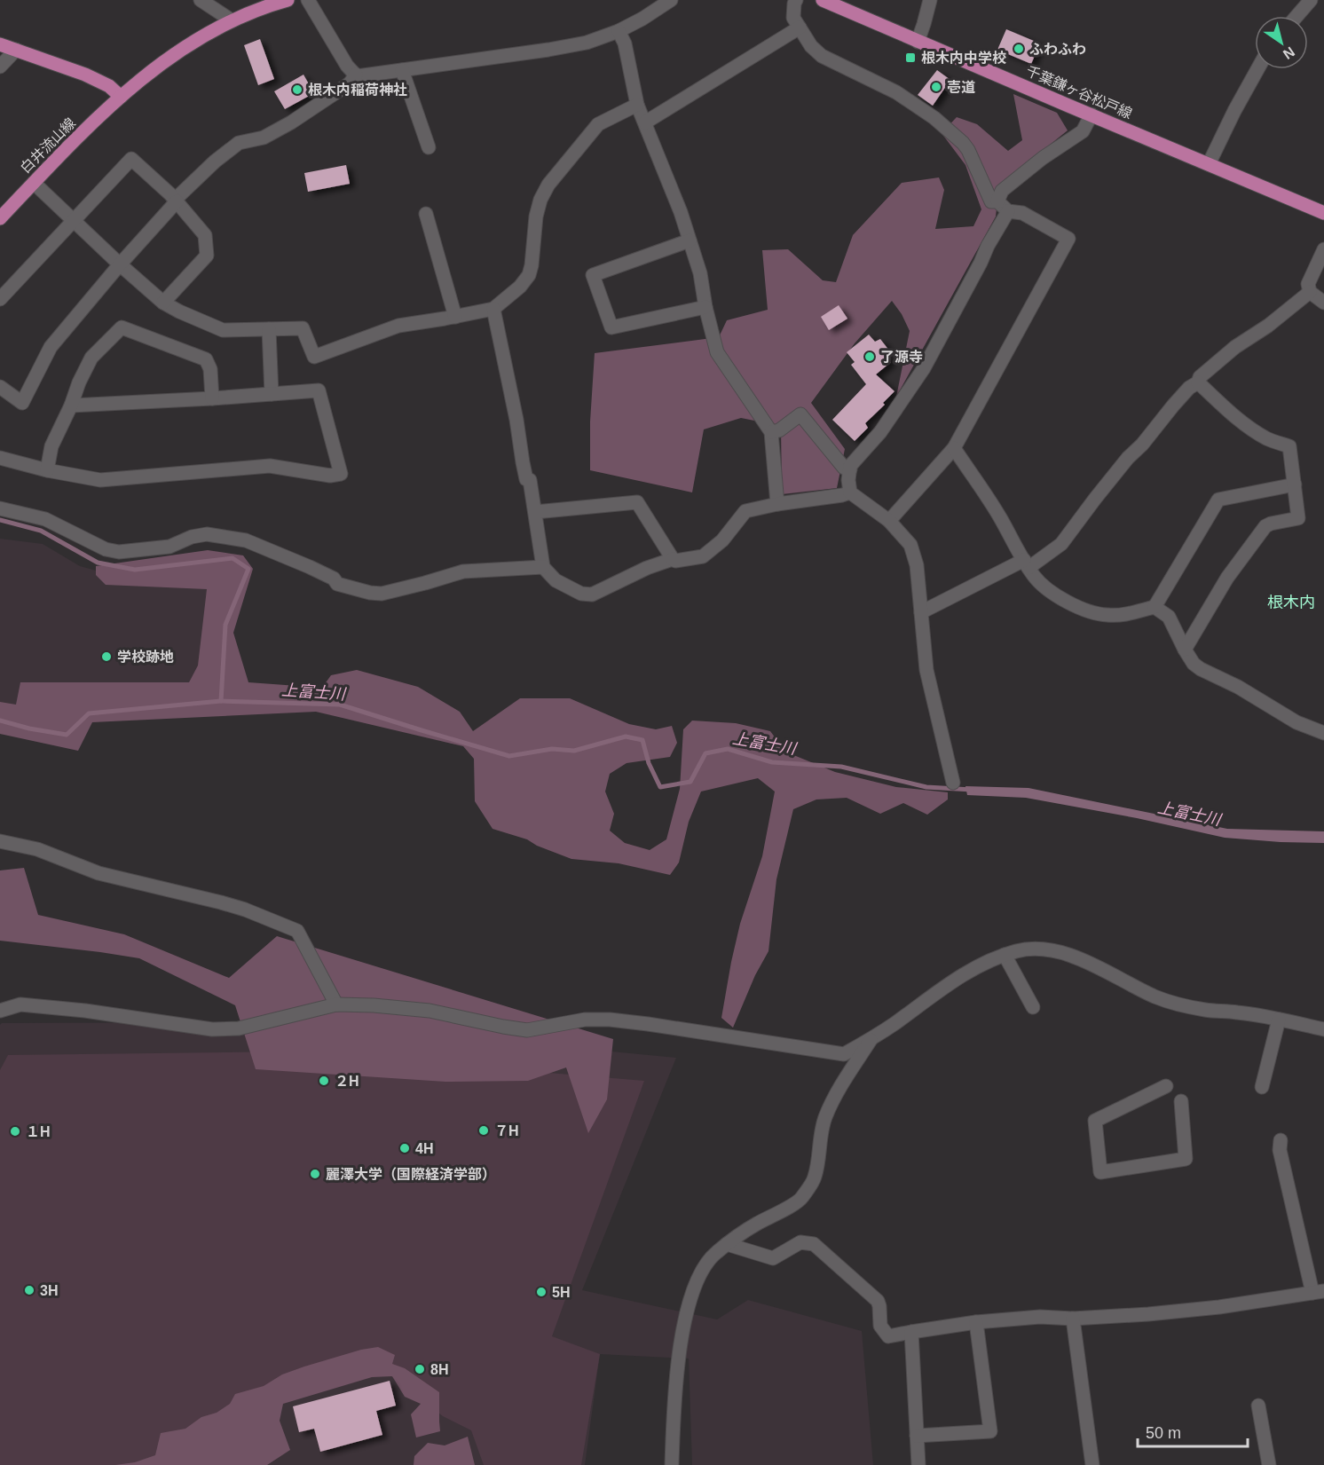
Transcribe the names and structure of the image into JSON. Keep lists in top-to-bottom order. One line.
{"streets":{"main road":["千葉鎌ヶ谷松戸線","白井流山線"]},"districts":["根木内"],"water":["上富士川"],"places":{"other":["ふわふわ","壱道","根木内稲荷神社","了源寺","学校跡地","２H","７H","１H","4H","麗澤大学（国際経済学部）","3H","5H","8H"],"transit":["根木内中学校"]},"scale_bar":"50 m","north":"bottom right"}
